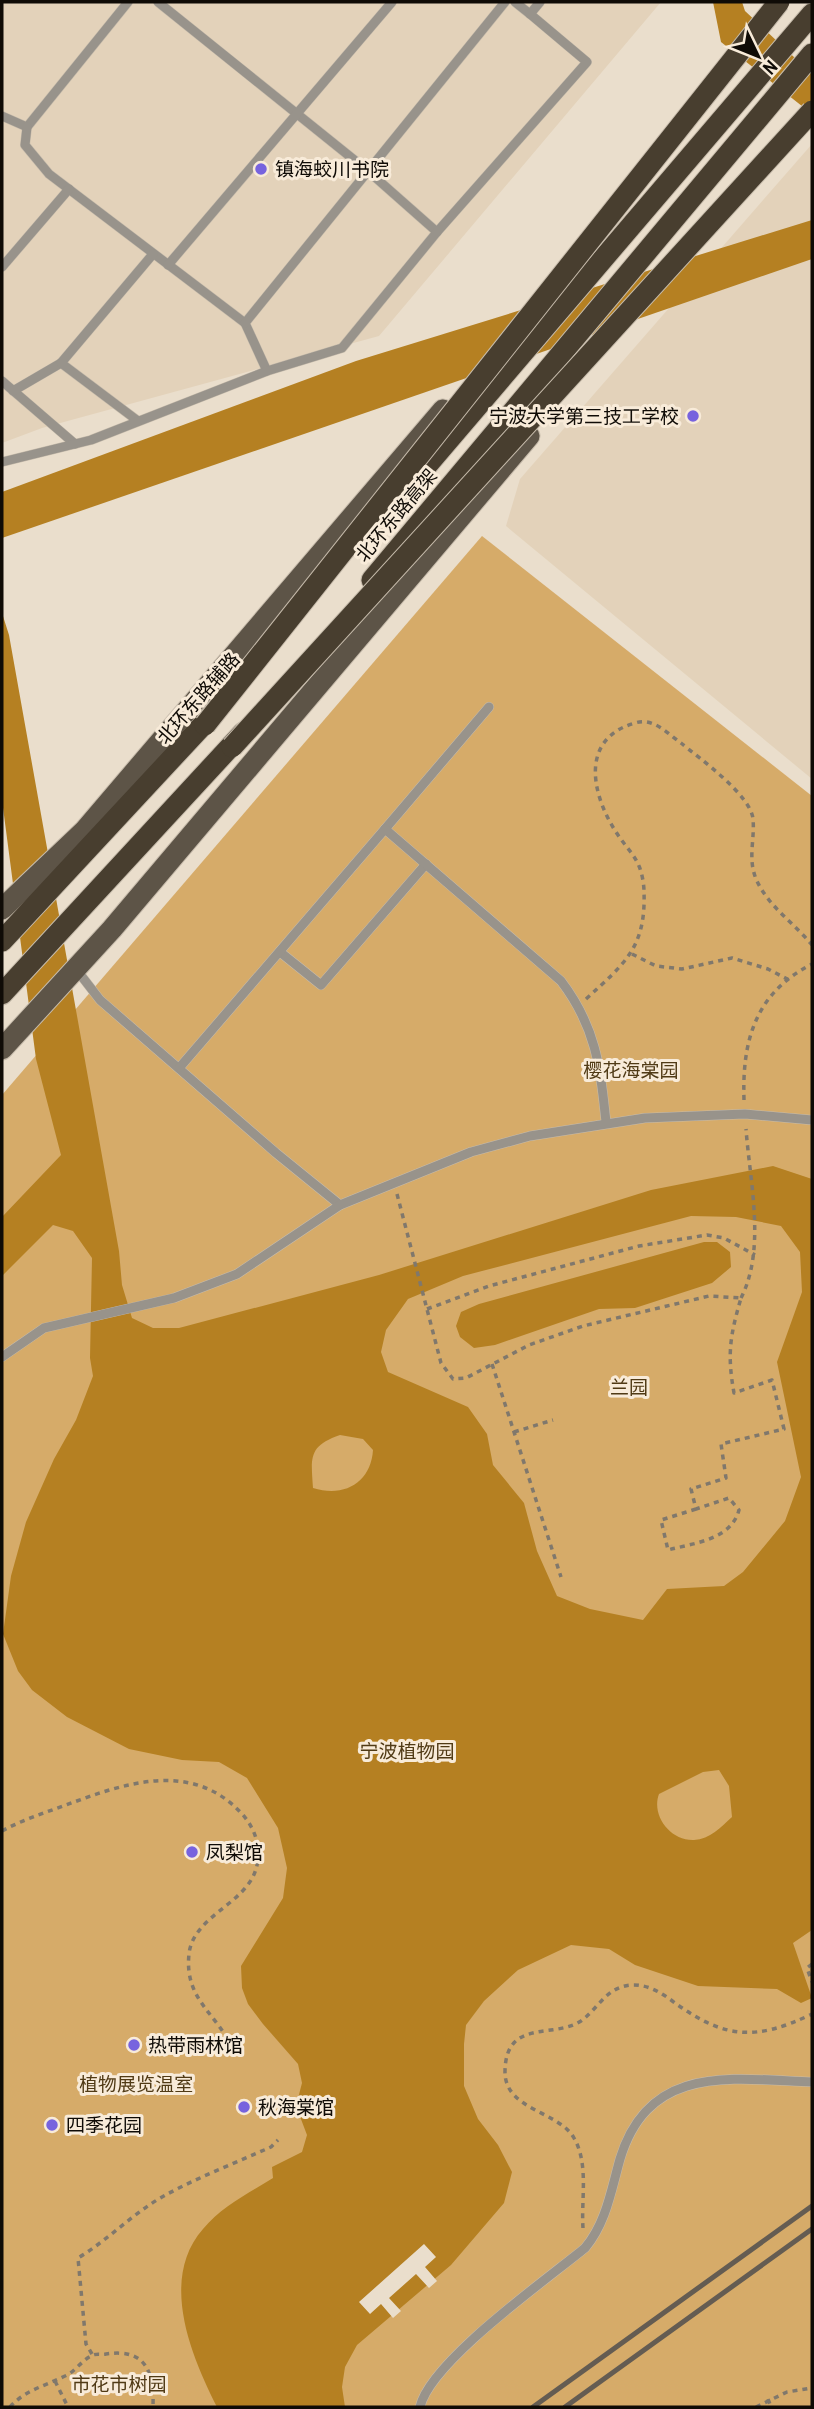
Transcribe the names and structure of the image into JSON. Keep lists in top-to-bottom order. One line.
{"streets":{"highway":["北环东路高架"],"main road":["北环东路辅路"]},"parks":["樱花海棠园","兰园","宁波植物园","植物展览温室","市花市树园"],"places":["镇海蛟川书院","宁波大学第三技工学校","凤梨馆","热带雨林馆","秋海棠馆","四季花园"],"north":"bottom right"}
